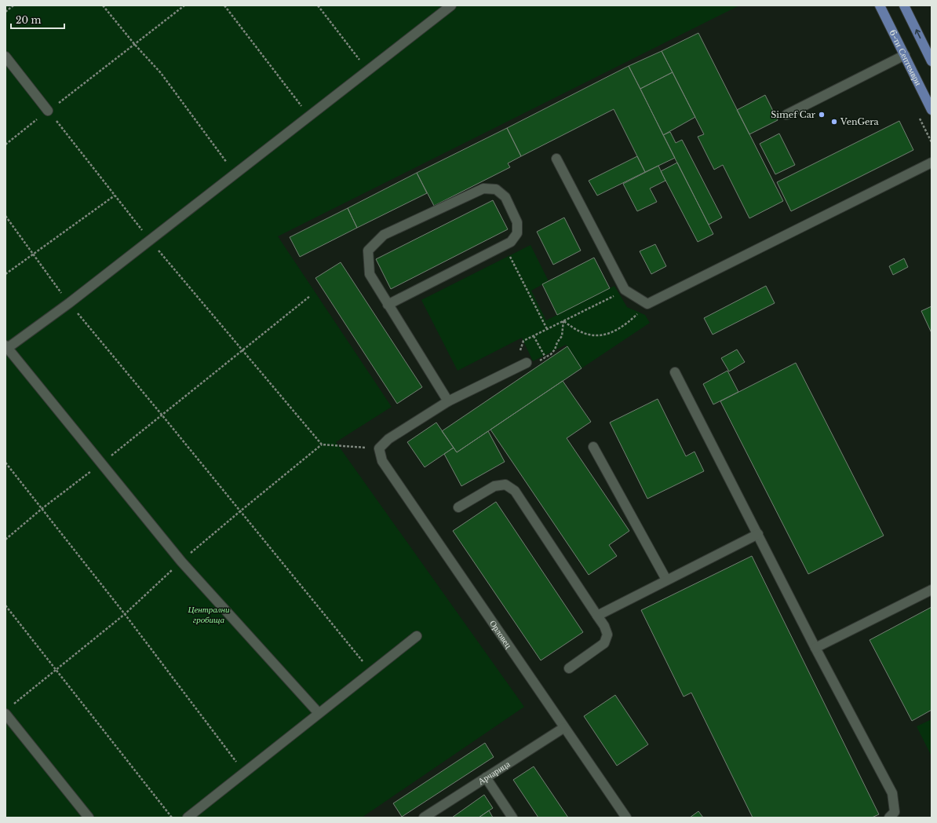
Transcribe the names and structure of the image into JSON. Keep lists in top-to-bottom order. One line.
{"streets":{"main road":["6-ти Септември"],"street":["Орловец","Арчарица"]},"crossings":[["Орловец","Арчарица"]],"parks":["Централни гробища"],"places":["Simef Car","VenGera"],"scale_bar":"20 m"}
